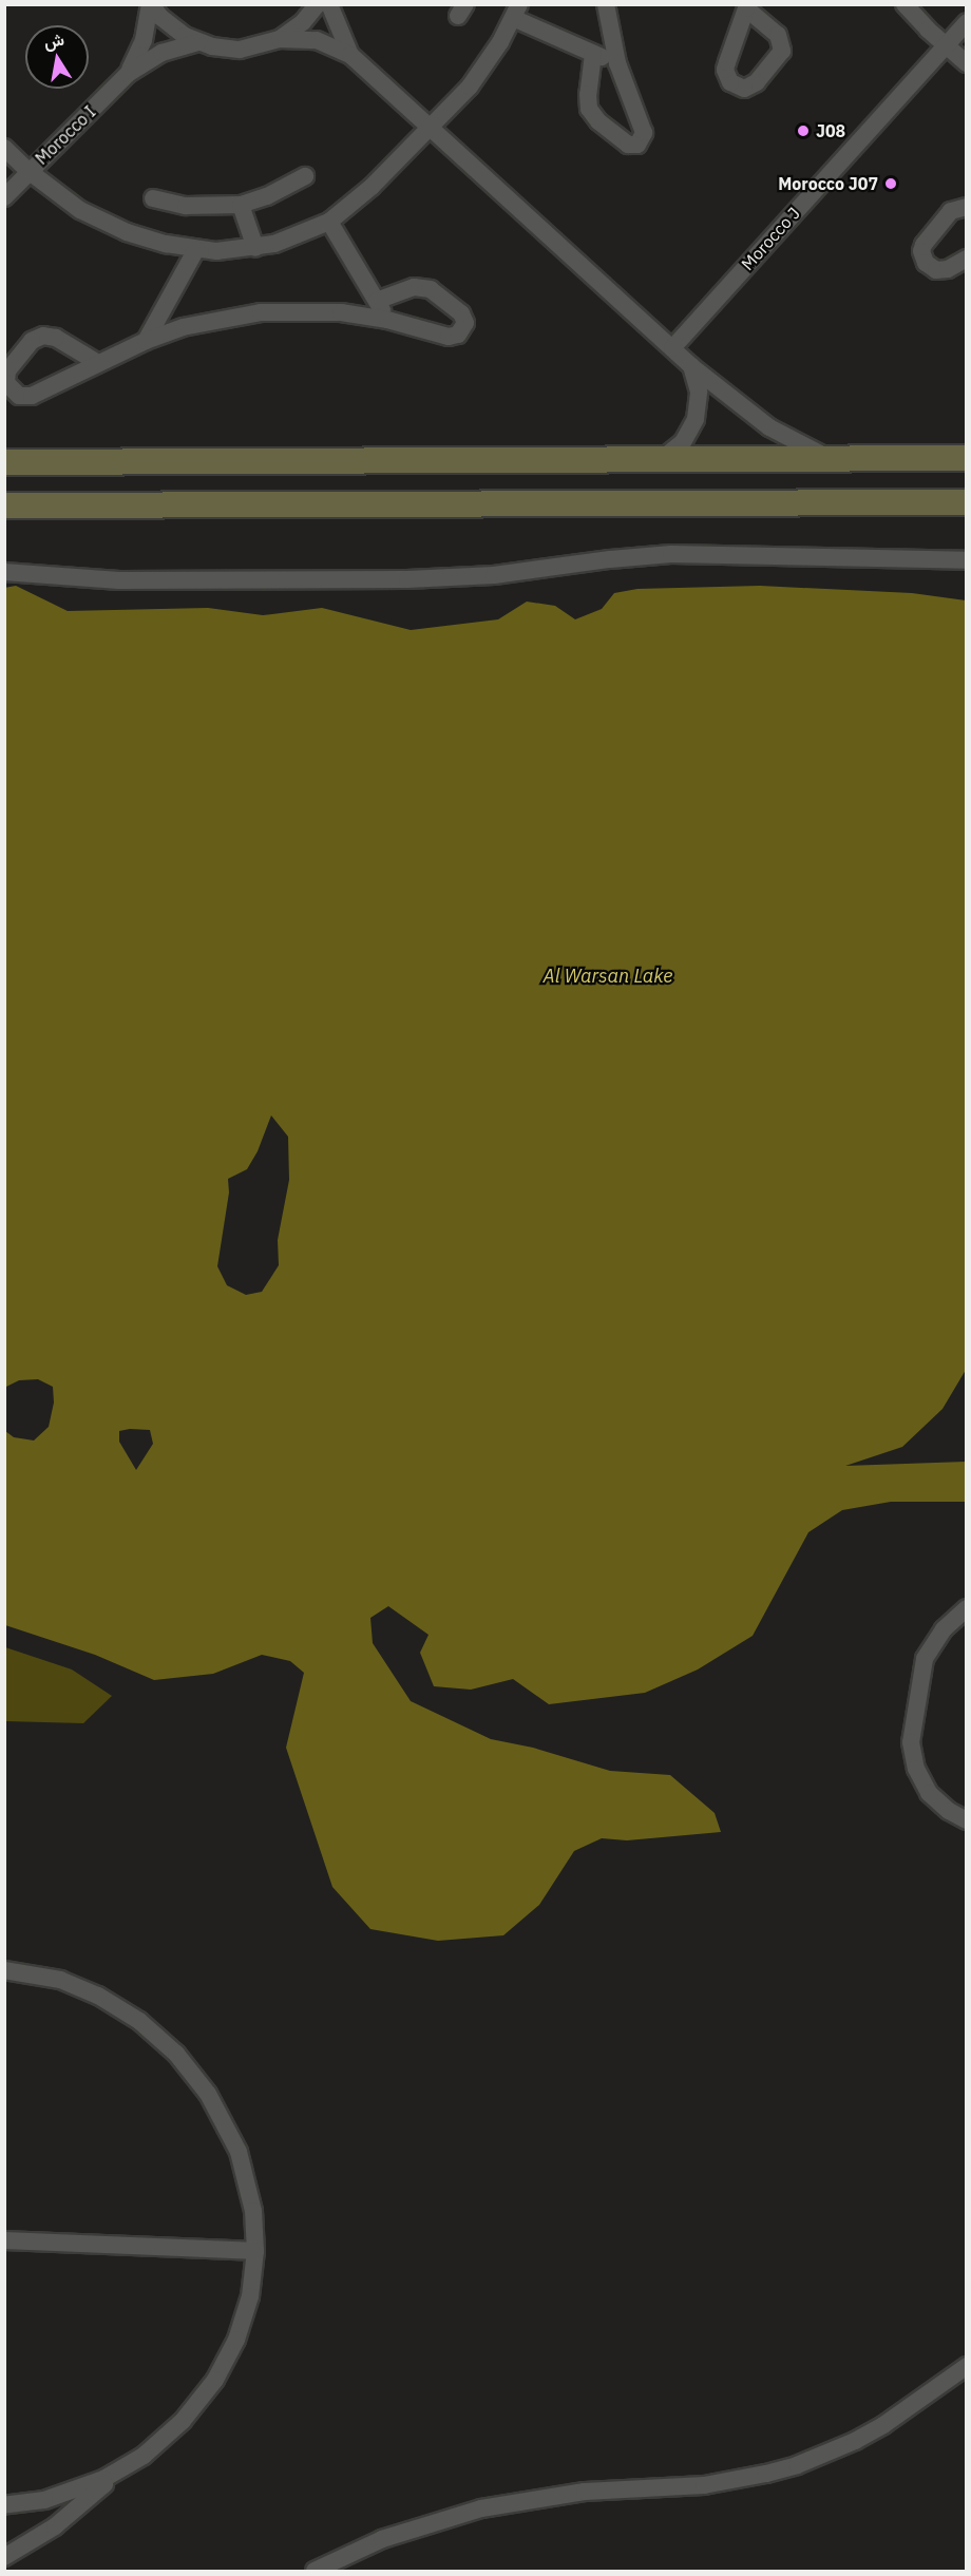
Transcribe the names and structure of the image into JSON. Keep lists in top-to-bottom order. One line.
{"streets":{"street":["Morocco I","Morocco J"]},"water":["Al Warsan Lake"],"places":["J08","Morocco J07"],"north":"top"}
